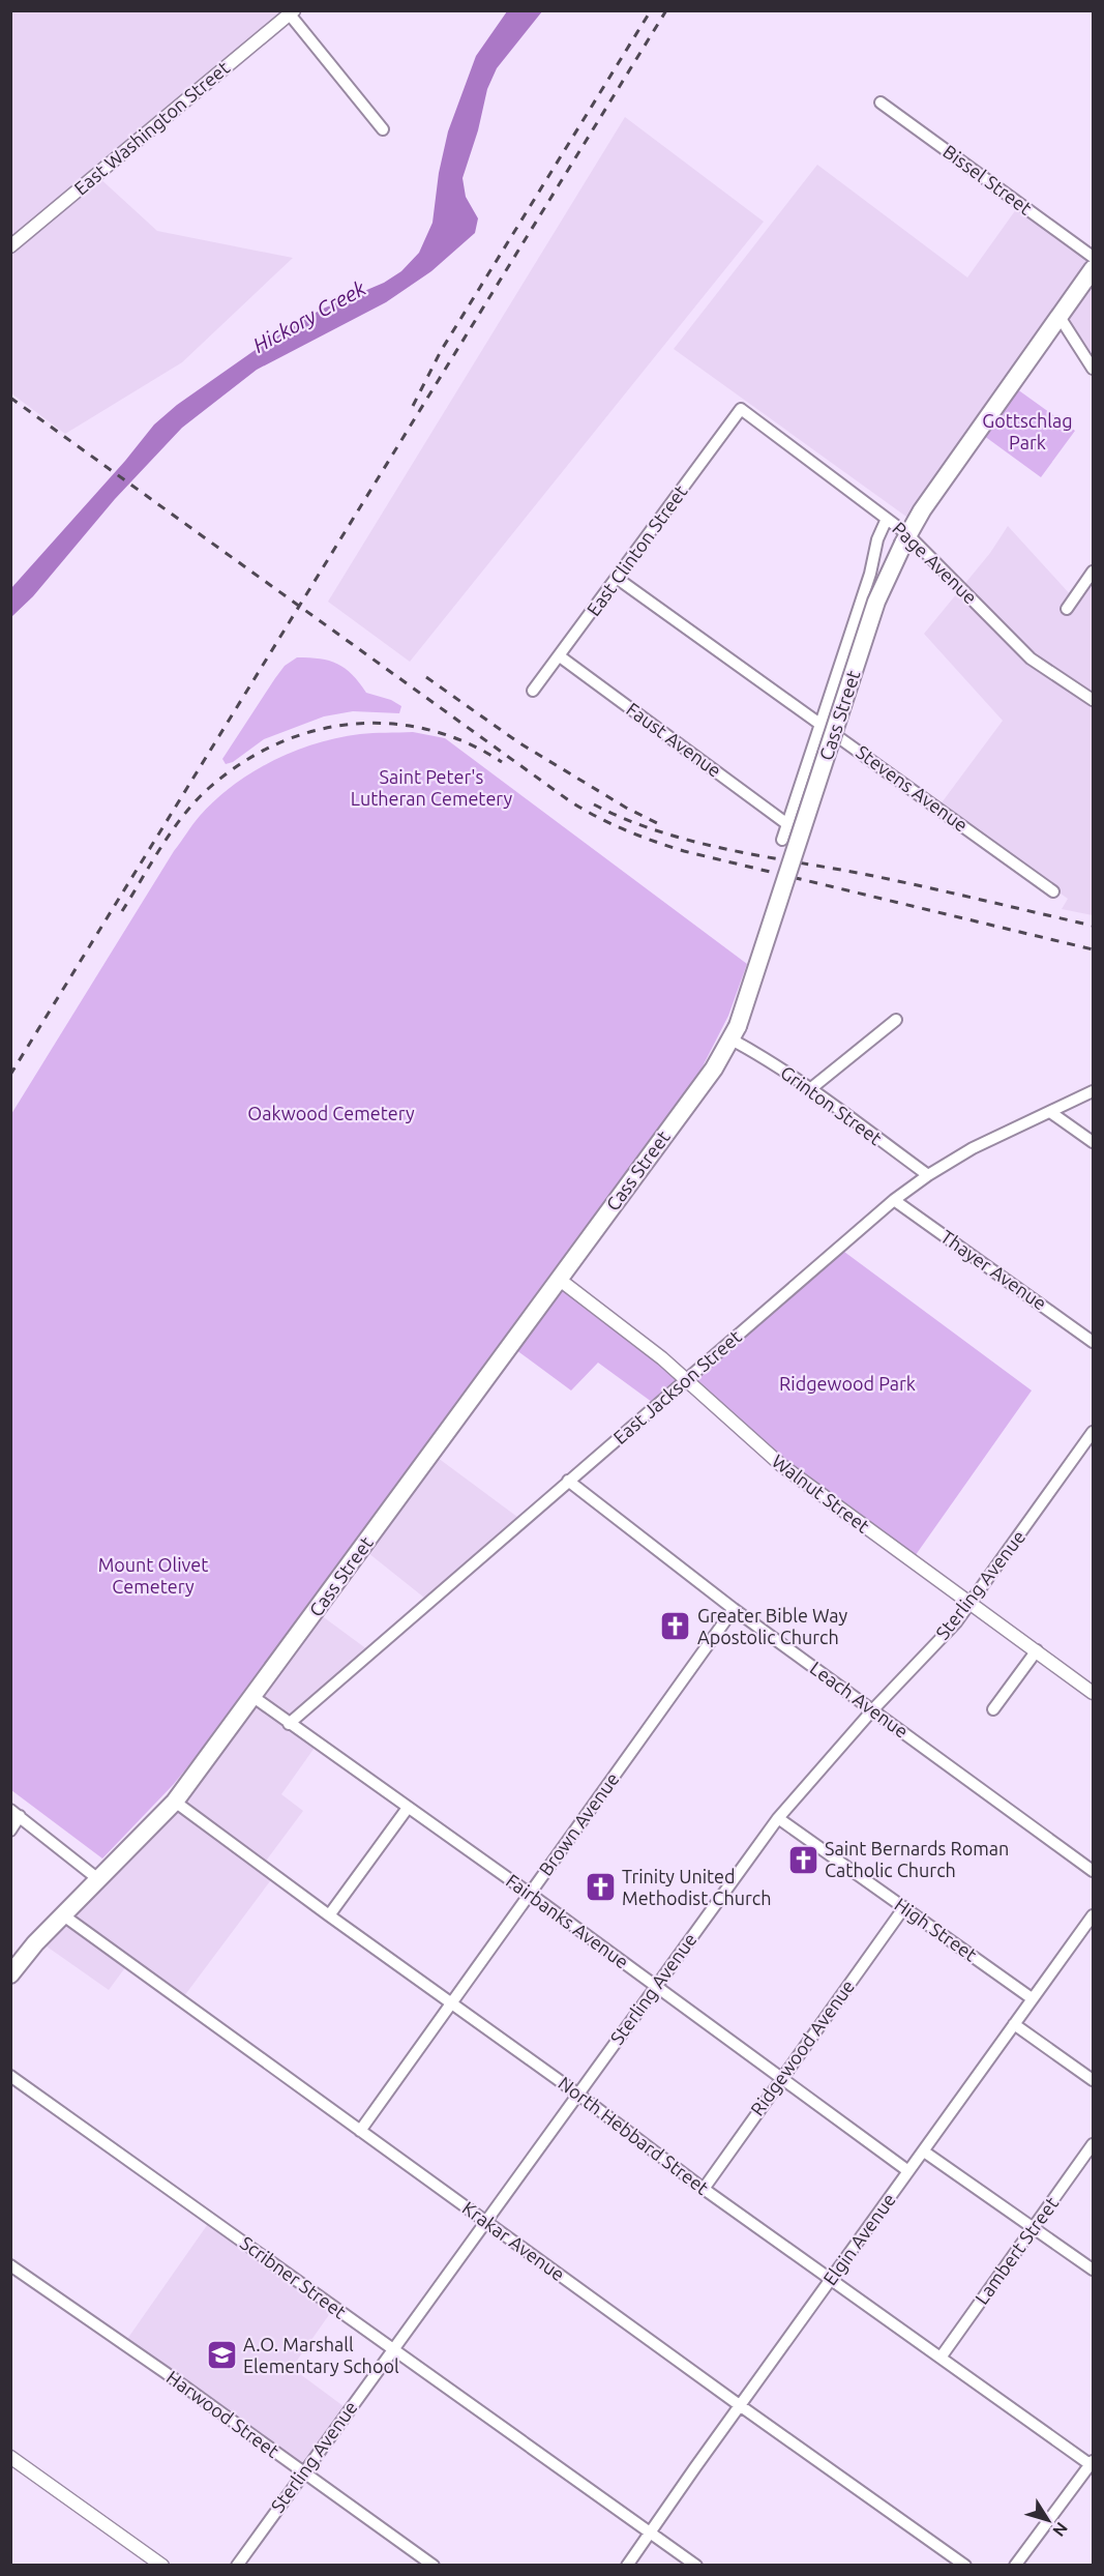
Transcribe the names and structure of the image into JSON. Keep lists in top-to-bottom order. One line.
{"streets":{"main road":["Cass Street"],"street":["East Washington Street","Bissel Street","East Clinton Street","Page Avenue","Faust Avenue","Stevens Avenue","Grinton Street","Thayer Avenue","East Jackson Street","Walnut Street","Sterling Avenue","Leach Avenue","Brown Avenue","Fairbanks Avenue","High Street","Ridgewood Avenue","North Hebbard Street","Elgin Avenue","Krakar Avenue","Lambert Street","Scribner Street","Harwood Street"]},"crossings":[["East Clinton Street","Page Avenue"],["East Clinton Street","Faust Avenue"],["East Clinton Street","Stevens Avenue"],["Page Avenue","Cass Street"],["Cass Street","Grinton Street"],["Cass Street","Walnut Street"],["Cass Street","Fairbanks Avenue"],["Cass Street","North Hebbard Street"],["Cass Street","Krakar Avenue"],["Grinton Street","East Jackson Street"],["Thayer Avenue","East Jackson Street"],["East Jackson Street","Walnut Street"],["East Jackson Street","Leach Avenue"],["East Jackson Street","Fairbanks Avenue"],["Walnut Street","Sterling Avenue"],["Sterling Avenue","Leach Avenue"],["Sterling Avenue","Fairbanks Avenue"],["Sterling Avenue","High Street"],["Sterling Avenue","North Hebbard Street"],["Sterling Avenue","Krakar Avenue"],["Sterling Avenue","Scribner Street"],["Sterling Avenue","Harwood Street"],["Leach Avenue","Brown Avenue"],["Brown Avenue","Fairbanks Avenue"],["Brown Avenue","North Hebbard Street"],["Brown Avenue","Krakar Avenue"],["Fairbanks Avenue","Ridgewood Avenue"],["Fairbanks Avenue","Elgin Avenue"],["High Street","Ridgewood Avenue"],["High Street","Elgin Avenue"],["Ridgewood Avenue","North Hebbard Street"],["North Hebbard Street","Elgin Avenue"],["North Hebbard Street","Lambert Street"],["Elgin Avenue","Krakar Avenue"],["Elgin Avenue","Scribner Street"]],"water":["Hickory Creek"],"parks":["Gottschlag Park","Saint Peter's Lutheran Cemetery","Oakwood Cemetery","Ridgewood Park","Mount Olivet Cemetery"],"places":{"church":["Greater Bible Way Apostolic Church","Saint Bernards Roman Catholic Church","Trinity United Methodist Church"],"school or university":["A.O. Marshall Elementary School"]},"north":"bottom right"}
